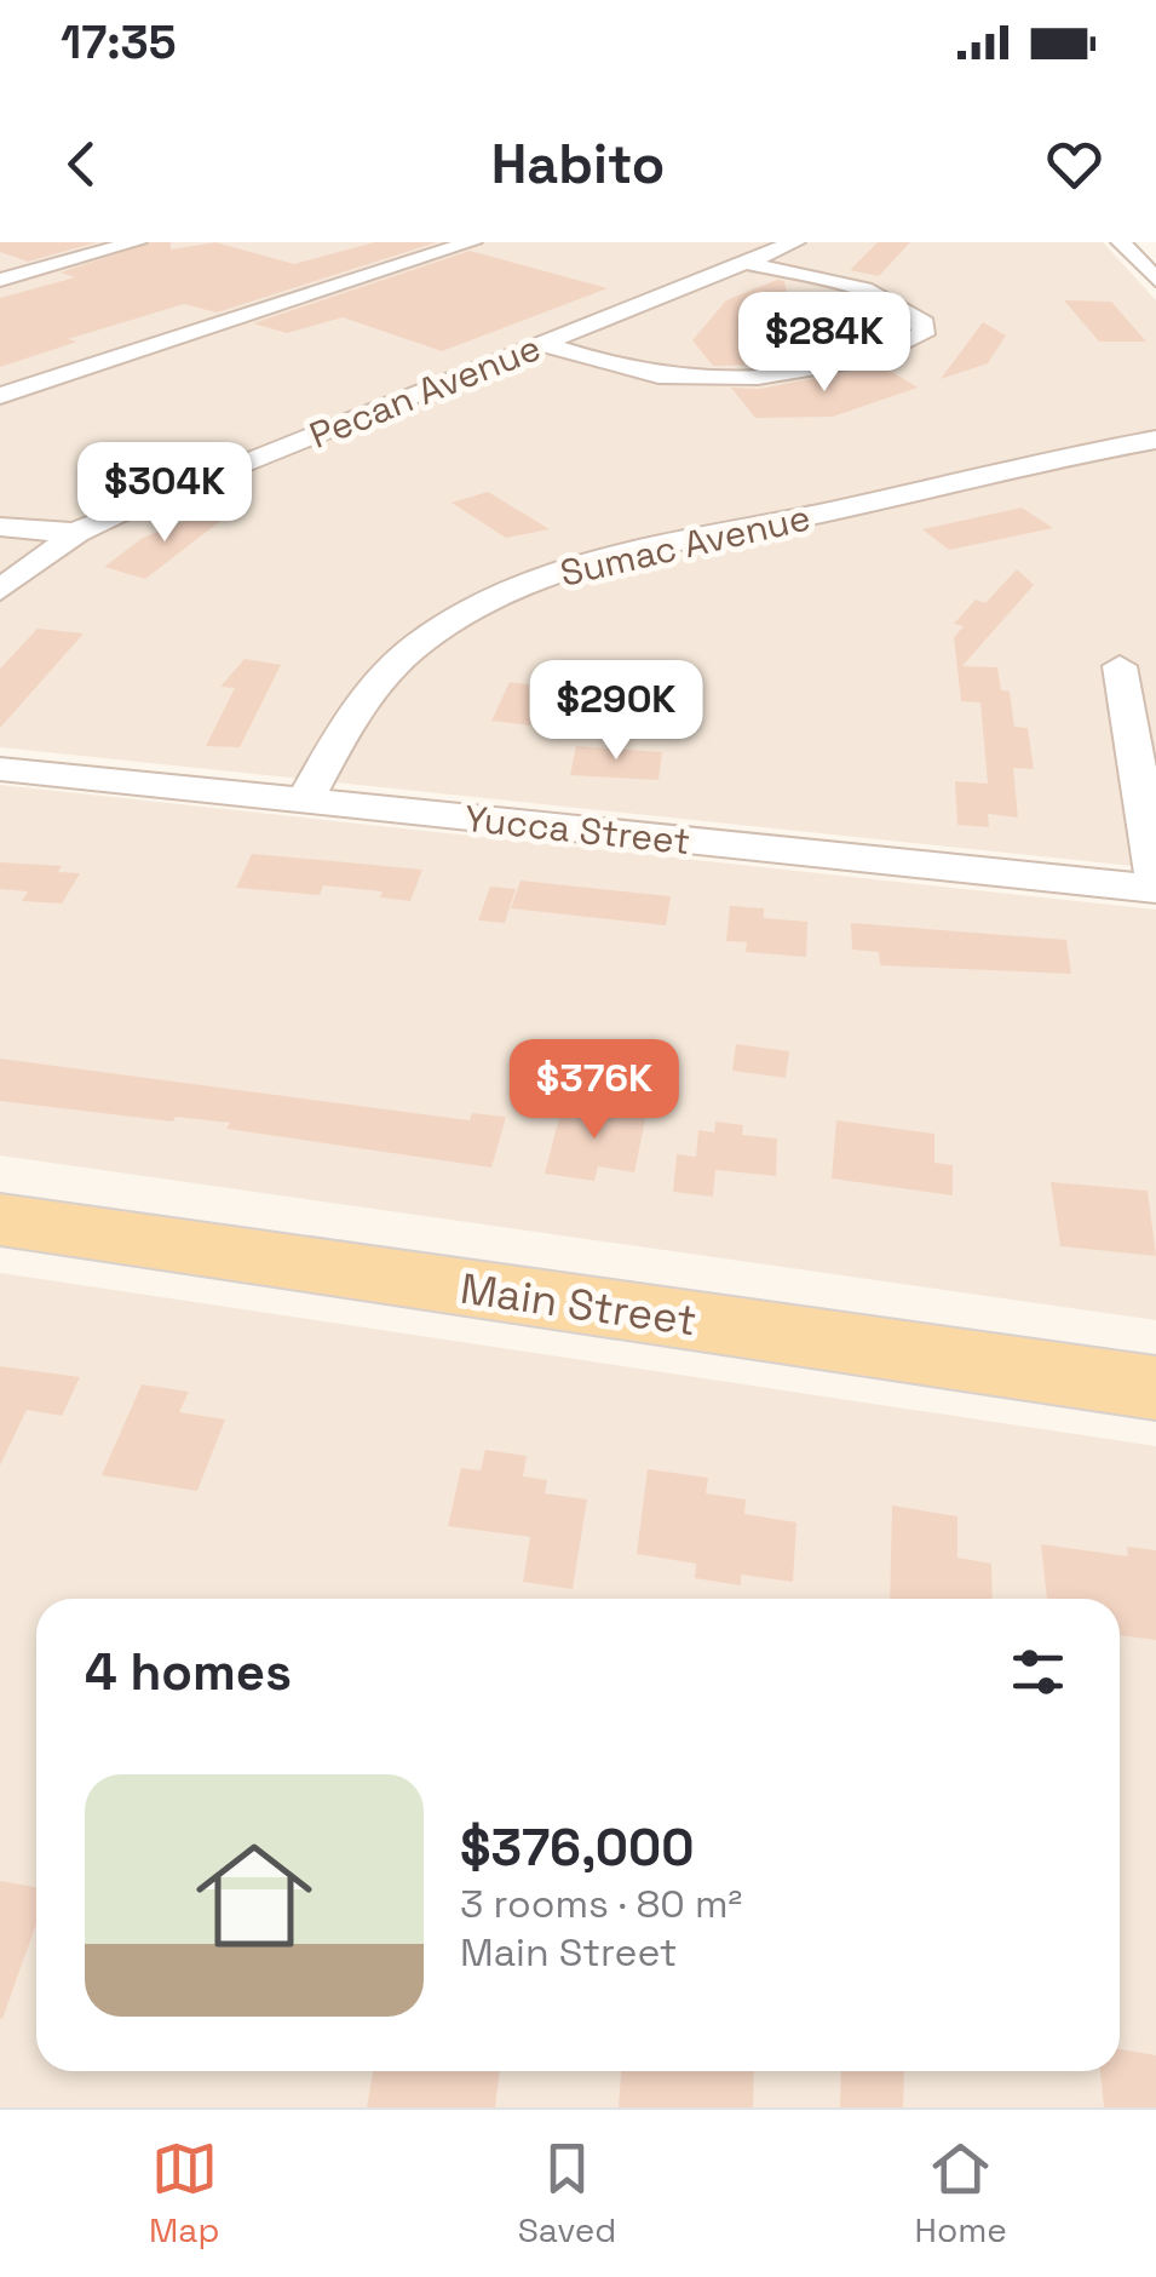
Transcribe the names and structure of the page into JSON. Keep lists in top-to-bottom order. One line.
{"streets":{"main road":["Main Street"],"street":["Pecan Avenue","Sumac Avenue","Yucca Street"]},"crossings":[["Sumac Avenue","Yucca Street"]],"page":{"status":"17:35","header":"Habito","price":["$284K","$304K","$290K","$376K"],"heading":"4 homes","list":[{"name":"$376,000","note":"3 rooms · 80 m² · Main Street"}],"tabs":["Map","Saved","Home"]}}
